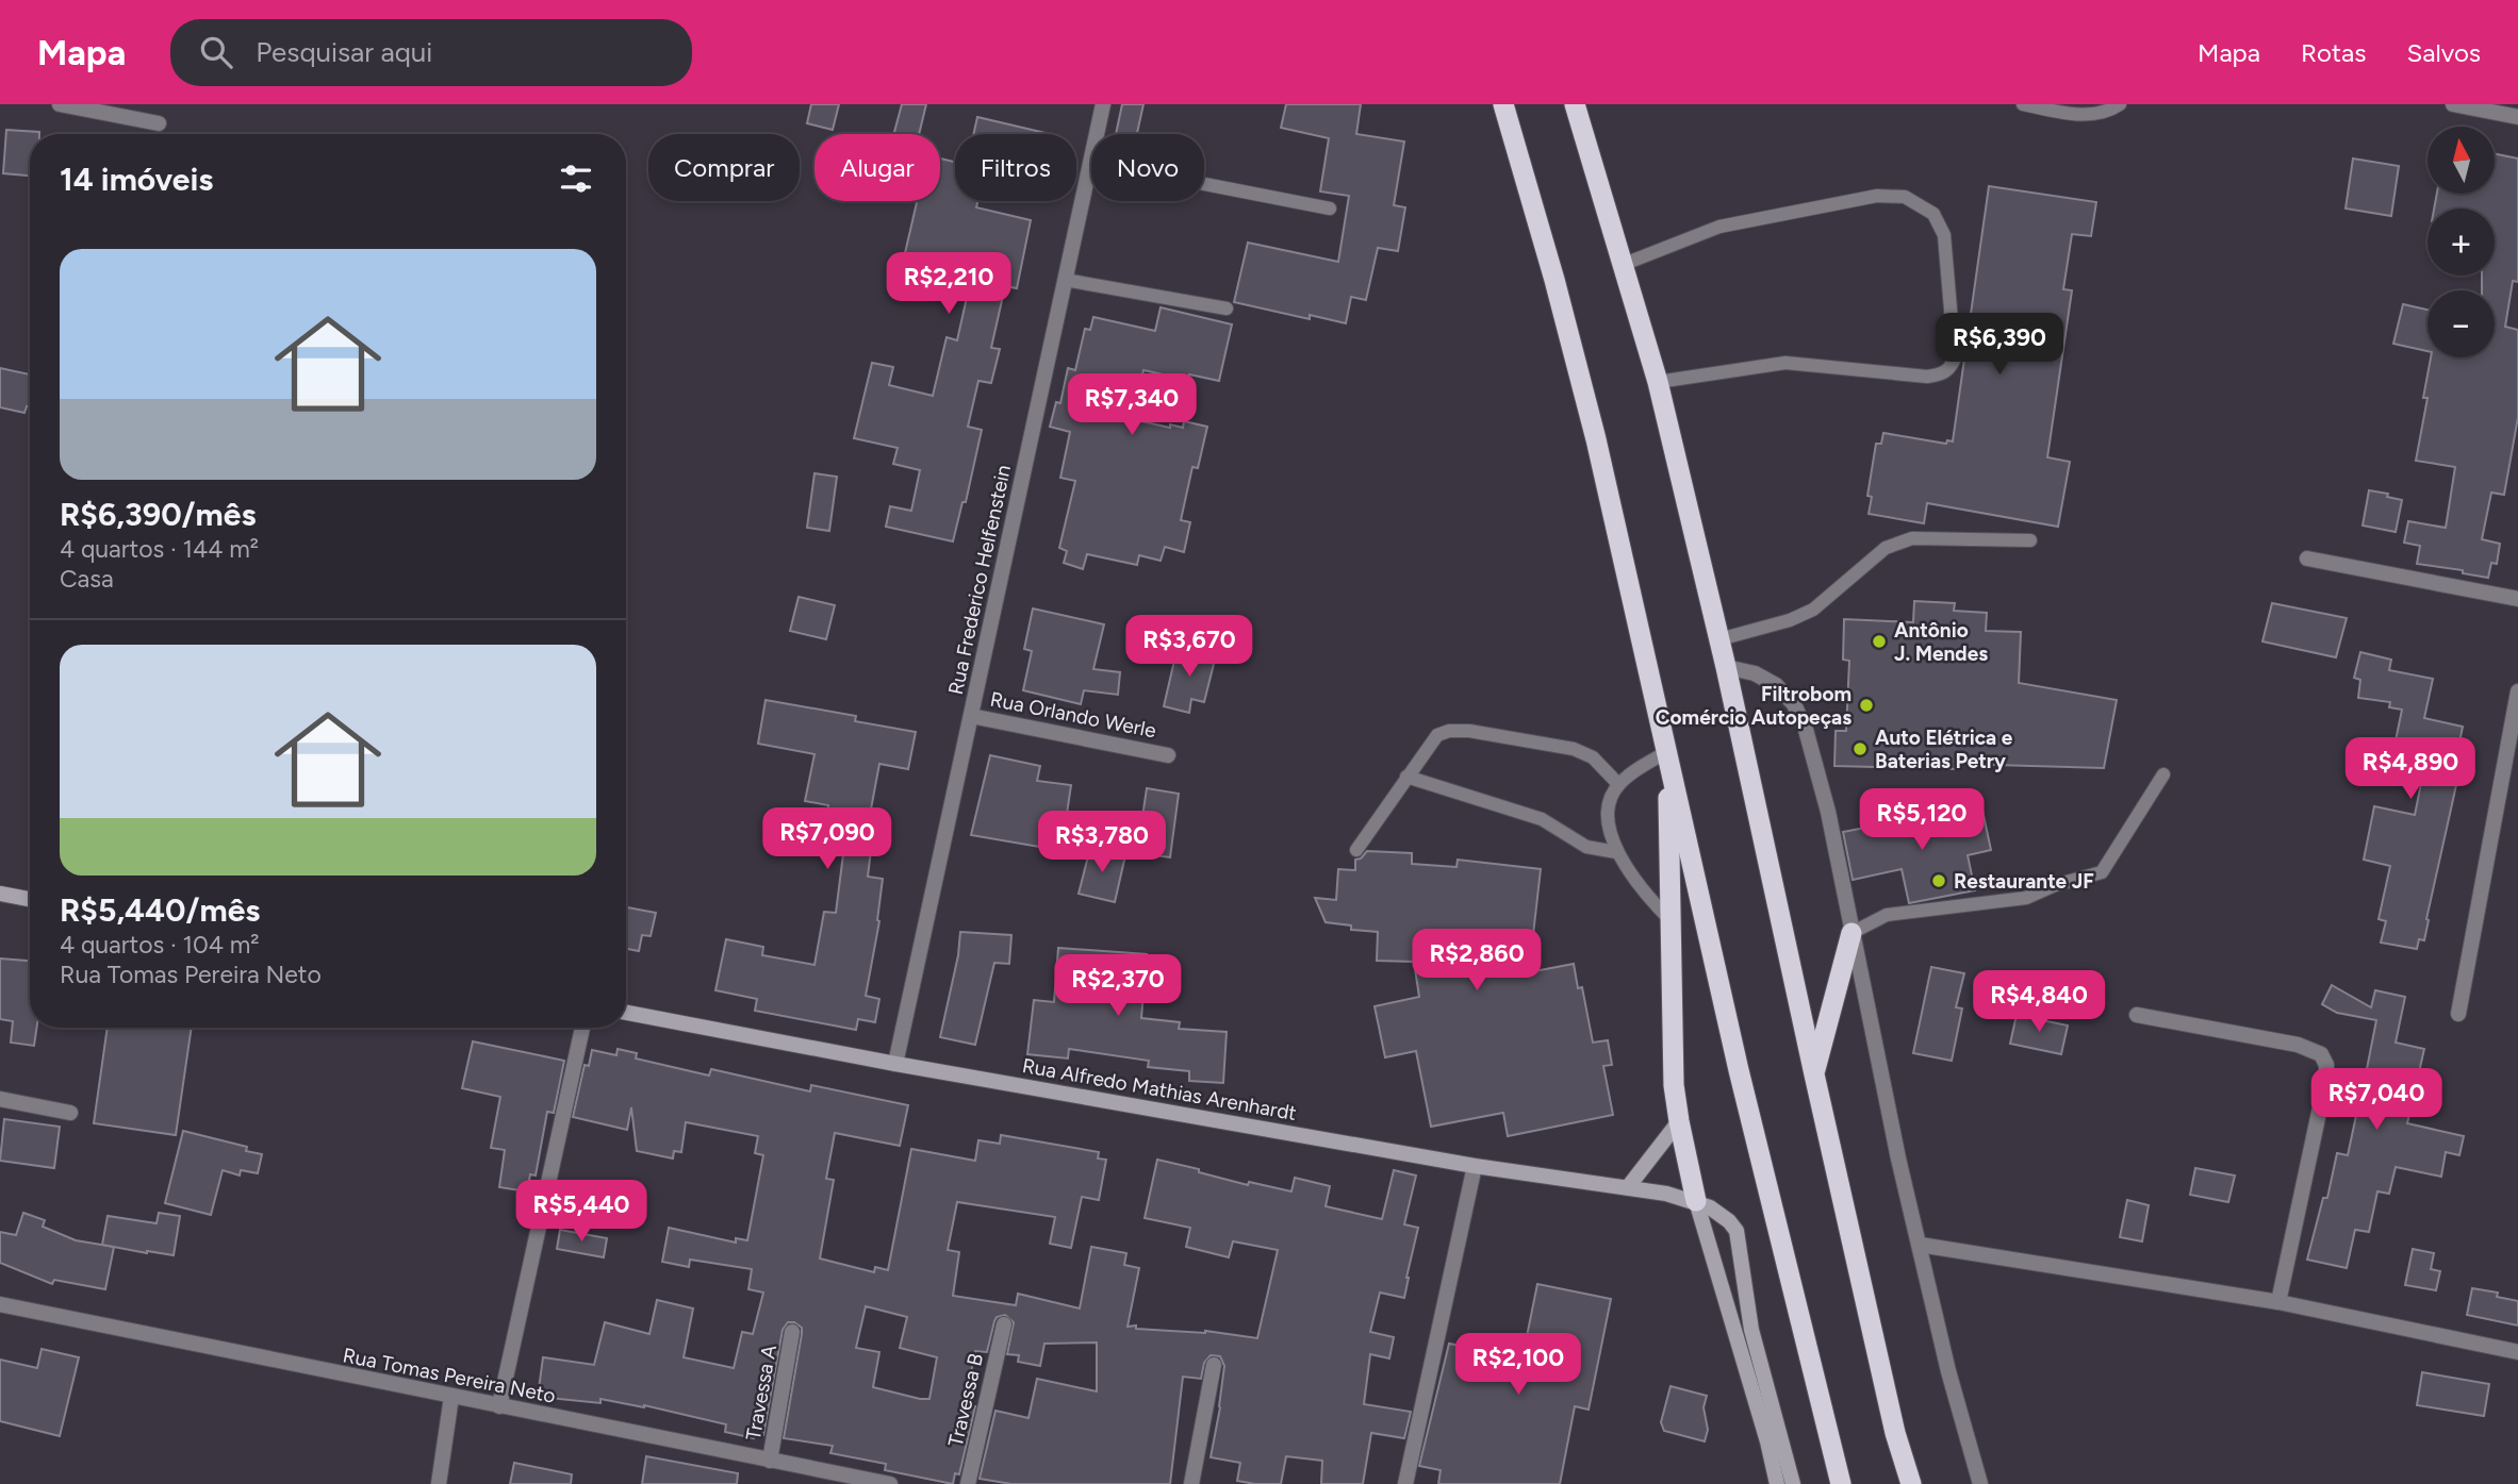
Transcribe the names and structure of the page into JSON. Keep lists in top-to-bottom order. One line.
{"streets":{"main road":["Rua Alfredo Mathias Arenhardt"],"street":["Rua Frederico Helfenstein","Rua Orlando Werle","Rua Tomas Pereira Neto","Travessa A","Travessa B"]},"crossings":[["Rua Frederico Helfenstein","Rua Orlando Werle"],["Rua Frederico Helfenstein","Rua Alfredo Mathias Arenhardt"],["Rua Tomas Pereira Neto","Travessa A"]],"places":["Antônio J. Mendes","Filtrobom Comércio Autopeças","Auto Elétrica e Baterias Petry","Restaurante JF"],"north":"top","page":{"header":"Mapa","search":"Pesquisar aqui","nav":["Mapa","Rotas","Salvos"],"map_buttons":["+","−"],"chip":["Comprar","Alugar","Filtros","Novo"],"heading":"14 imóveis","list":[{"name":"R$6,390/mês","note":"4 quartos · 144 m² · Casa"},{"name":"R$5,440/mês","note":"4 quartos · 104 m² · Rua Tomas Pereira Neto"}],"price":["R$2,210","R$6,390","R$7,340","R$3,670","R$4,890","R$5,120","R$7,090","R$3,780","R$2,860","R$2,370","R$4,840","R$7,040","R$5,440","R$2,100"]}}
